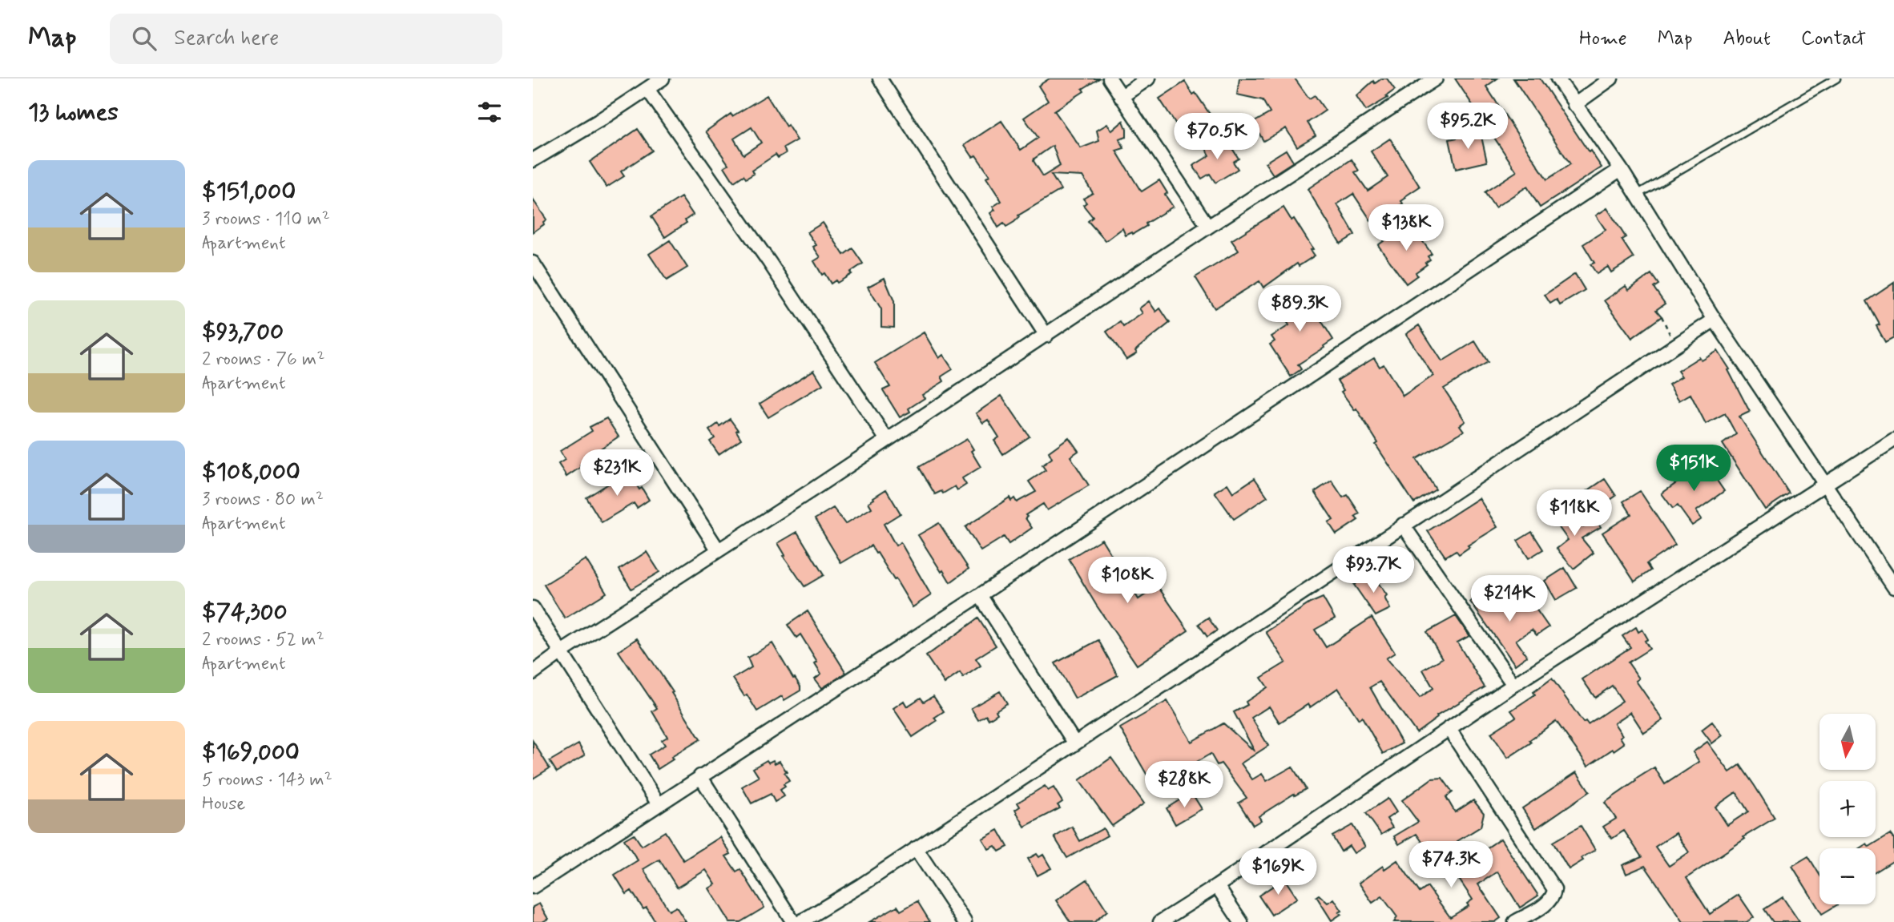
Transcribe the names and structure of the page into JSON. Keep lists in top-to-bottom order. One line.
{"north":"bottom","page":{"header":"Map","search":"Search here","nav":["Home","Map","About","Contact"],"heading":"13 homes","price":["$95.2K","$70.5K","$138K","$89.3K","$151K","$231K","$118K","$93.7K","$108K","$214K","$288K","$74.3K","$169K"],"list":[{"name":"$151,000","note":"3 rooms · 110 m² · Apartment"},{"name":"$93,700","note":"2 rooms · 76 m² · Apartment"},{"name":"$108,000","note":"3 rooms · 80 m² · Apartment"},{"name":"$74,300","note":"2 rooms · 52 m² · Apartment"},{"name":"$169,000","note":"5 rooms · 143 m² · House"}],"map_buttons":["+","−"]}}
